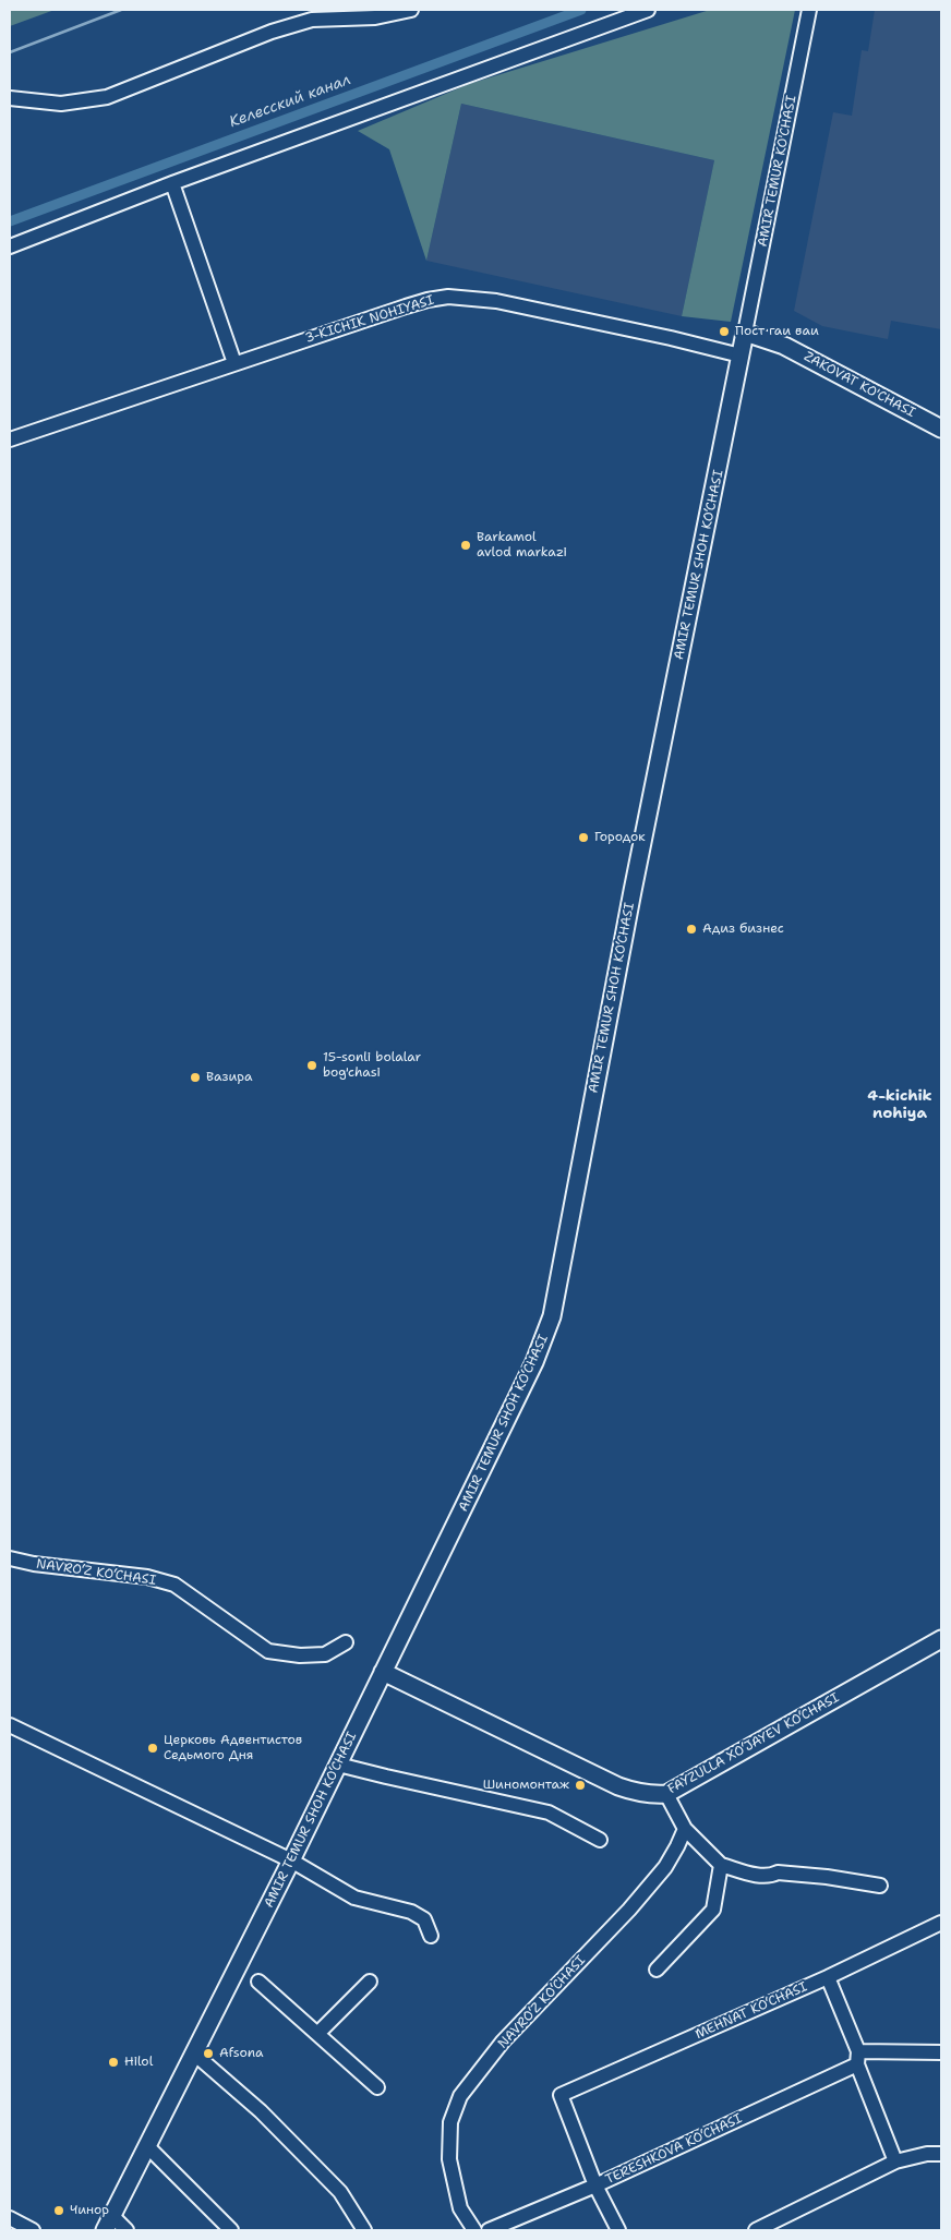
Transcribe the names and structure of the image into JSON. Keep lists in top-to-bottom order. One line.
{"streets":{"main road":["ZAKOVAT KO'CHASI","AMIR TEMUR SHOH KO‘CHASI","FAYZULLA XO‘JAYEV KO‘CHASI"],"street":["AMIR TEMUR KO'CHASI","3-KICHIK NOHIYASI","NAVRO‘Z KO‘CHASI","MEHNAT KO‘CHASI","TERESHKOVA KO‘CHASI"]},"crossings":[["AMIR TEMUR KO'CHASI","ZAKOVAT KO'CHASI"],["AMIR TEMUR KO'CHASI","AMIR TEMUR SHOH KO‘CHASI"],["3-KICHIK NOHIYASI","AMIR TEMUR SHOH KO‘CHASI"],["ZAKOVAT KO'CHASI","AMIR TEMUR SHOH KO‘CHASI"],["AMIR TEMUR SHOH KO‘CHASI","FAYZULLA XO‘JAYEV KO‘CHASI"],["MEHNAT KO‘CHASI","TERESHKOVA KO‘CHASI"]],"districts":["4-kichik nohiya"],"water":["Келесский канал"],"places":["Пост гаи ваи","Barkamol avlod markazi","Городок","Адиз бизнес","15-sonli bolalar bog'chasi","Вазира","Церковь Адвентистов Седьмого Дня","Шиномонтаж","Afsona","Hilol","Чинор"]}
